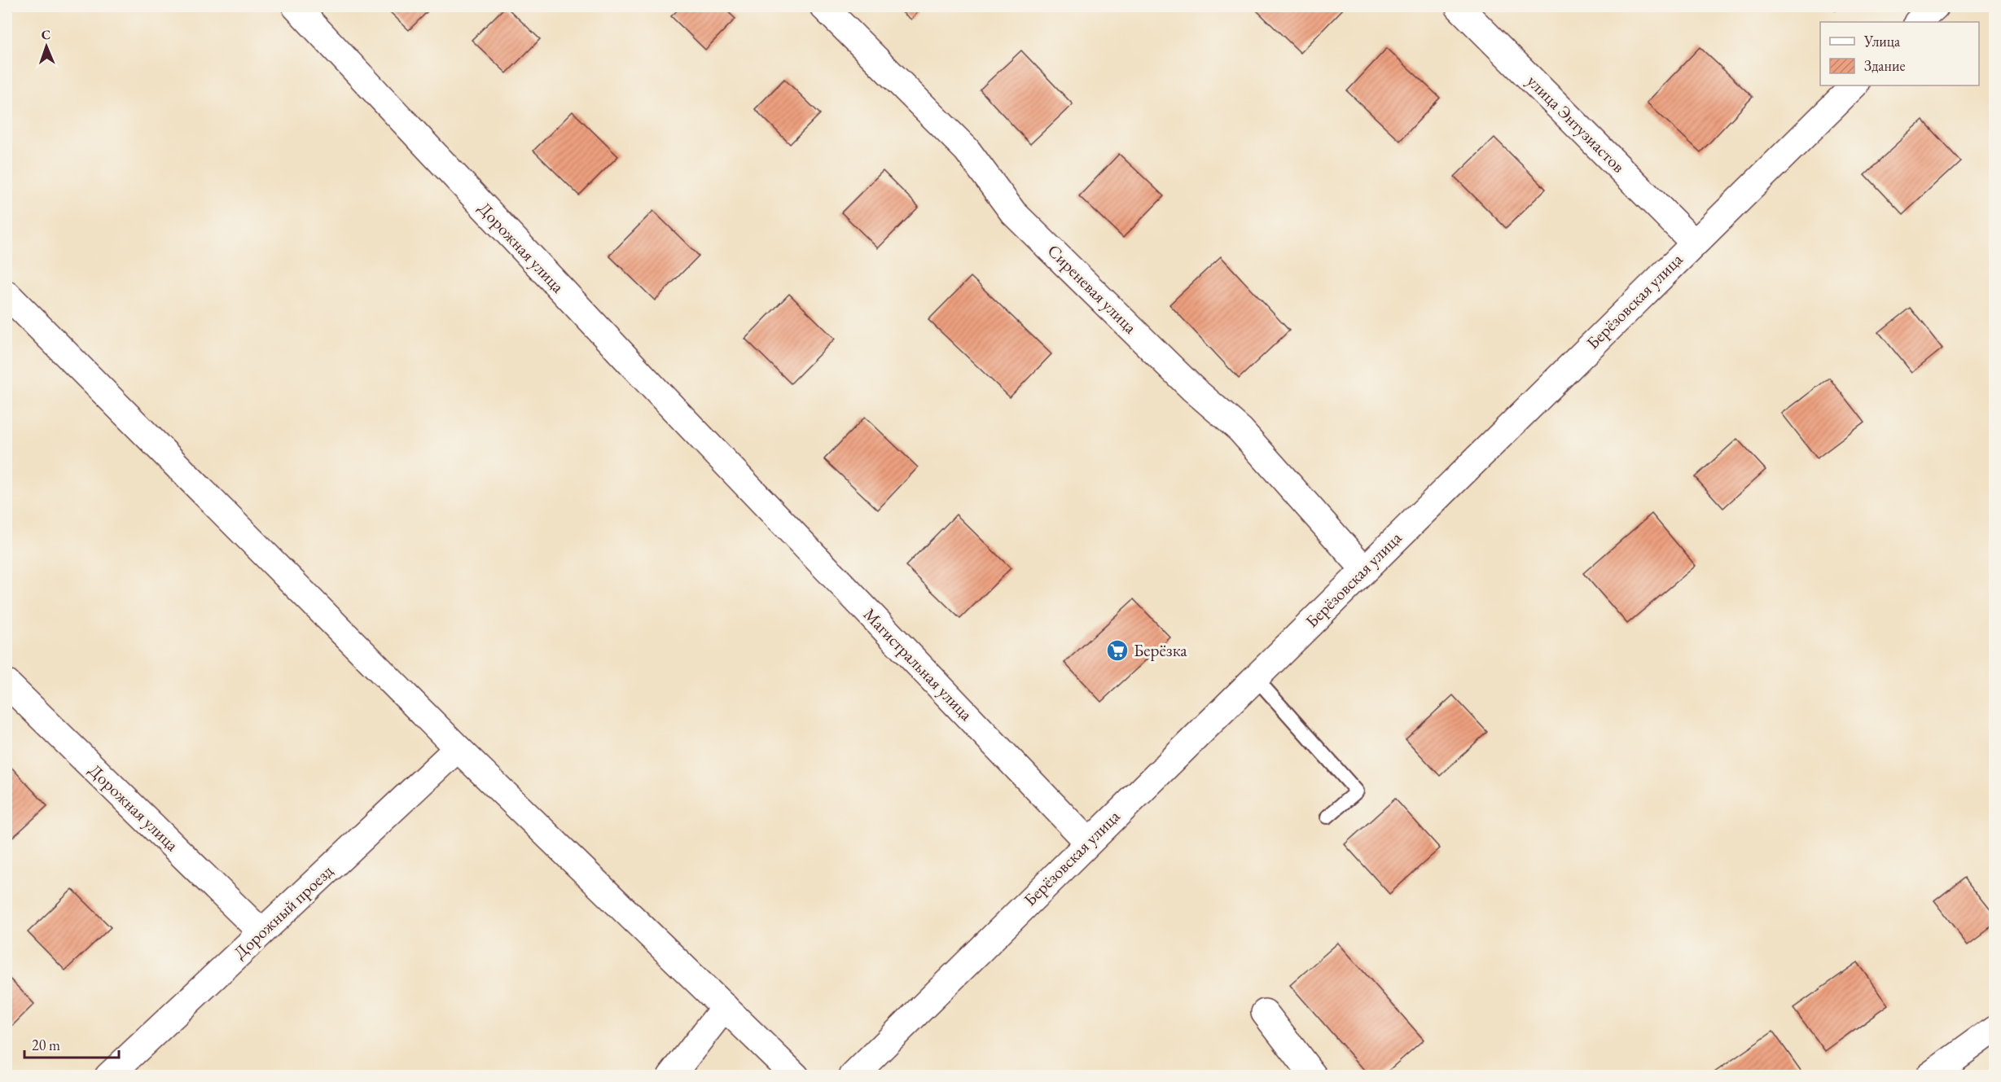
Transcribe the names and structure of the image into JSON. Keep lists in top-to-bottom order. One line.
{"streets":{"street":["улица Энтузиастов","Дорожная улица","Сиреневая улица","Берёзовская улица","Магистральная улица","Дорожный проезд"]},"crossings":[["улица Энтузиастов","Берёзовская улица"],["Дорожная улица","Магистральная улица"],["Дорожная улица","Дорожный проезд"],["Сиреневая улица","Берёзовская улица"],["Берёзовская улица","Магистральная улица"]],"places":{"supermarket":["Берёзка"]},"legend":["Улица","Здание"],"scale_bar":"20 m","north":"top"}
